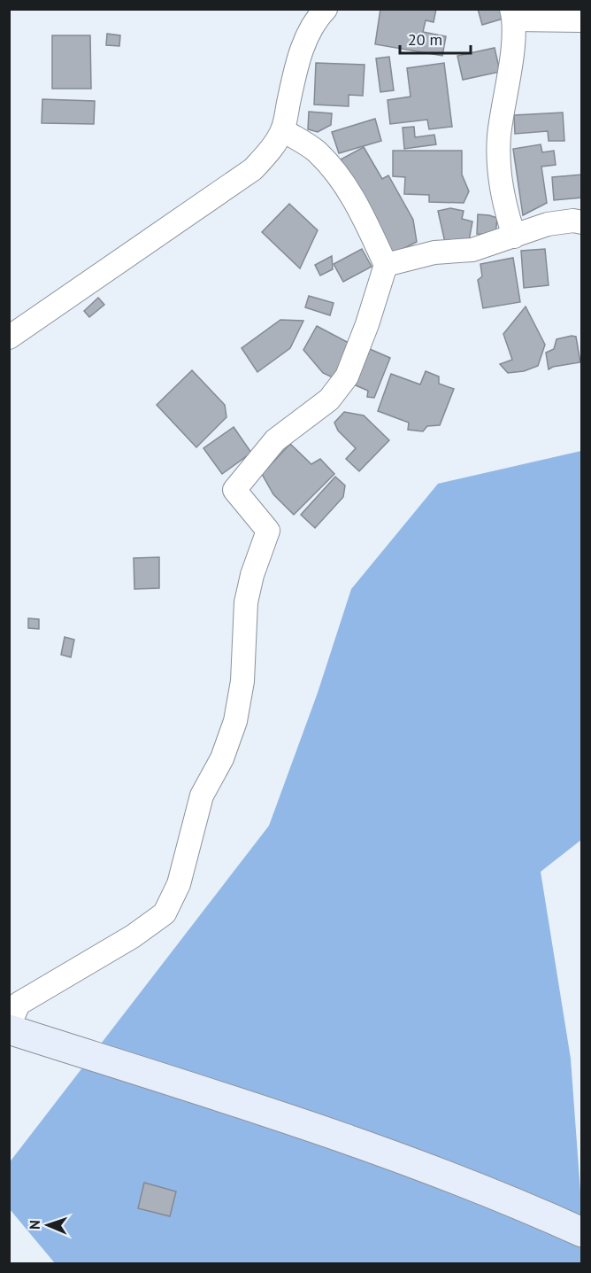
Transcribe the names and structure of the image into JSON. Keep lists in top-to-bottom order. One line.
{"scale_bar":"20 m","north":"left"}
